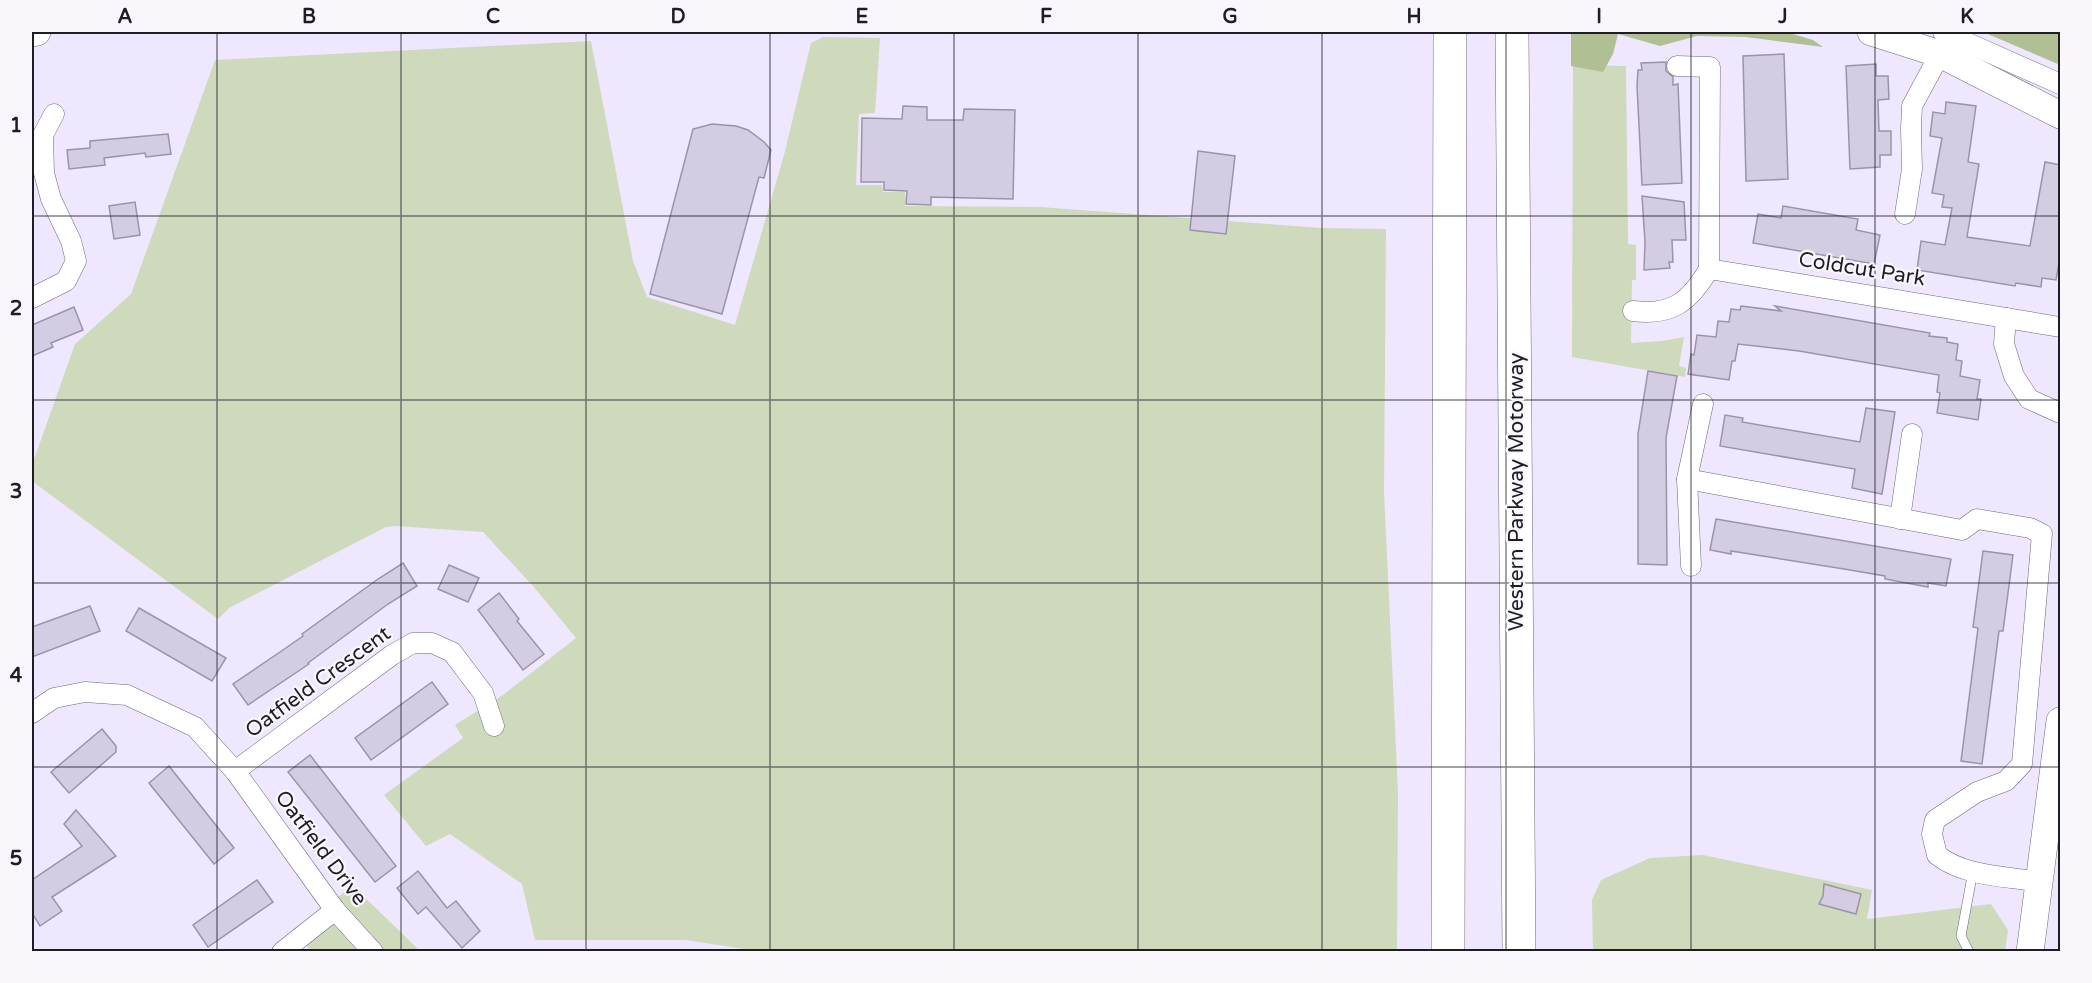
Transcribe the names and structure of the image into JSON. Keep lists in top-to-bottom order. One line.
{"streets":{"highway":["Western Parkway Motorway"],"street":["Coldcut Park","Oatfield Crescent","Oatfield Drive"]},"crossings":[["Oatfield Crescent","Oatfield Drive"]],"grid":{"columns":["A","B","C","D","E","F","G","H","I","J","K"],"rows":["1","2","3","4","5"]}}
